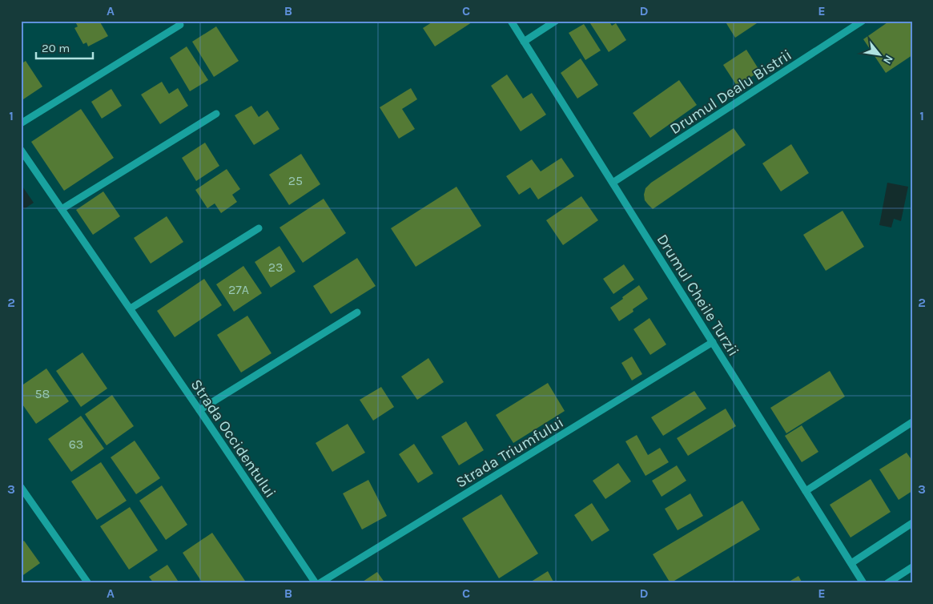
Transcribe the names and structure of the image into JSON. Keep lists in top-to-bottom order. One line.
{"streets":{"street":["Drumul Dealu Bistrii","Drumul Cheile Turzii","Strada Occidentului","Strada Triumfului"]},"crossings":[["Drumul Dealu Bistrii","Drumul Cheile Turzii"],["Drumul Cheile Turzii","Strada Triumfului"]],"house_numbers":["25","23","27A","58","63"],"scale_bar":"20 m","north":"bottom right","grid":{"columns":["A","B","C","D","E"],"rows":["1","2","3"]}}
